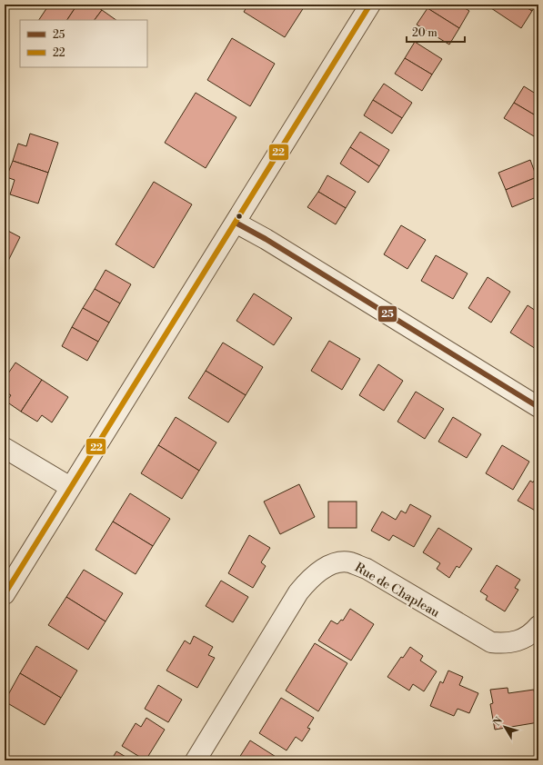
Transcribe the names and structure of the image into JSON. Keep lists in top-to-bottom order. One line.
{"streets":{"street":["Rue de Chapleau"]},"lines":["transit line 22","transit line 25"],"legend":["25","22"],"scale_bar":"20 m","north":"top left"}
